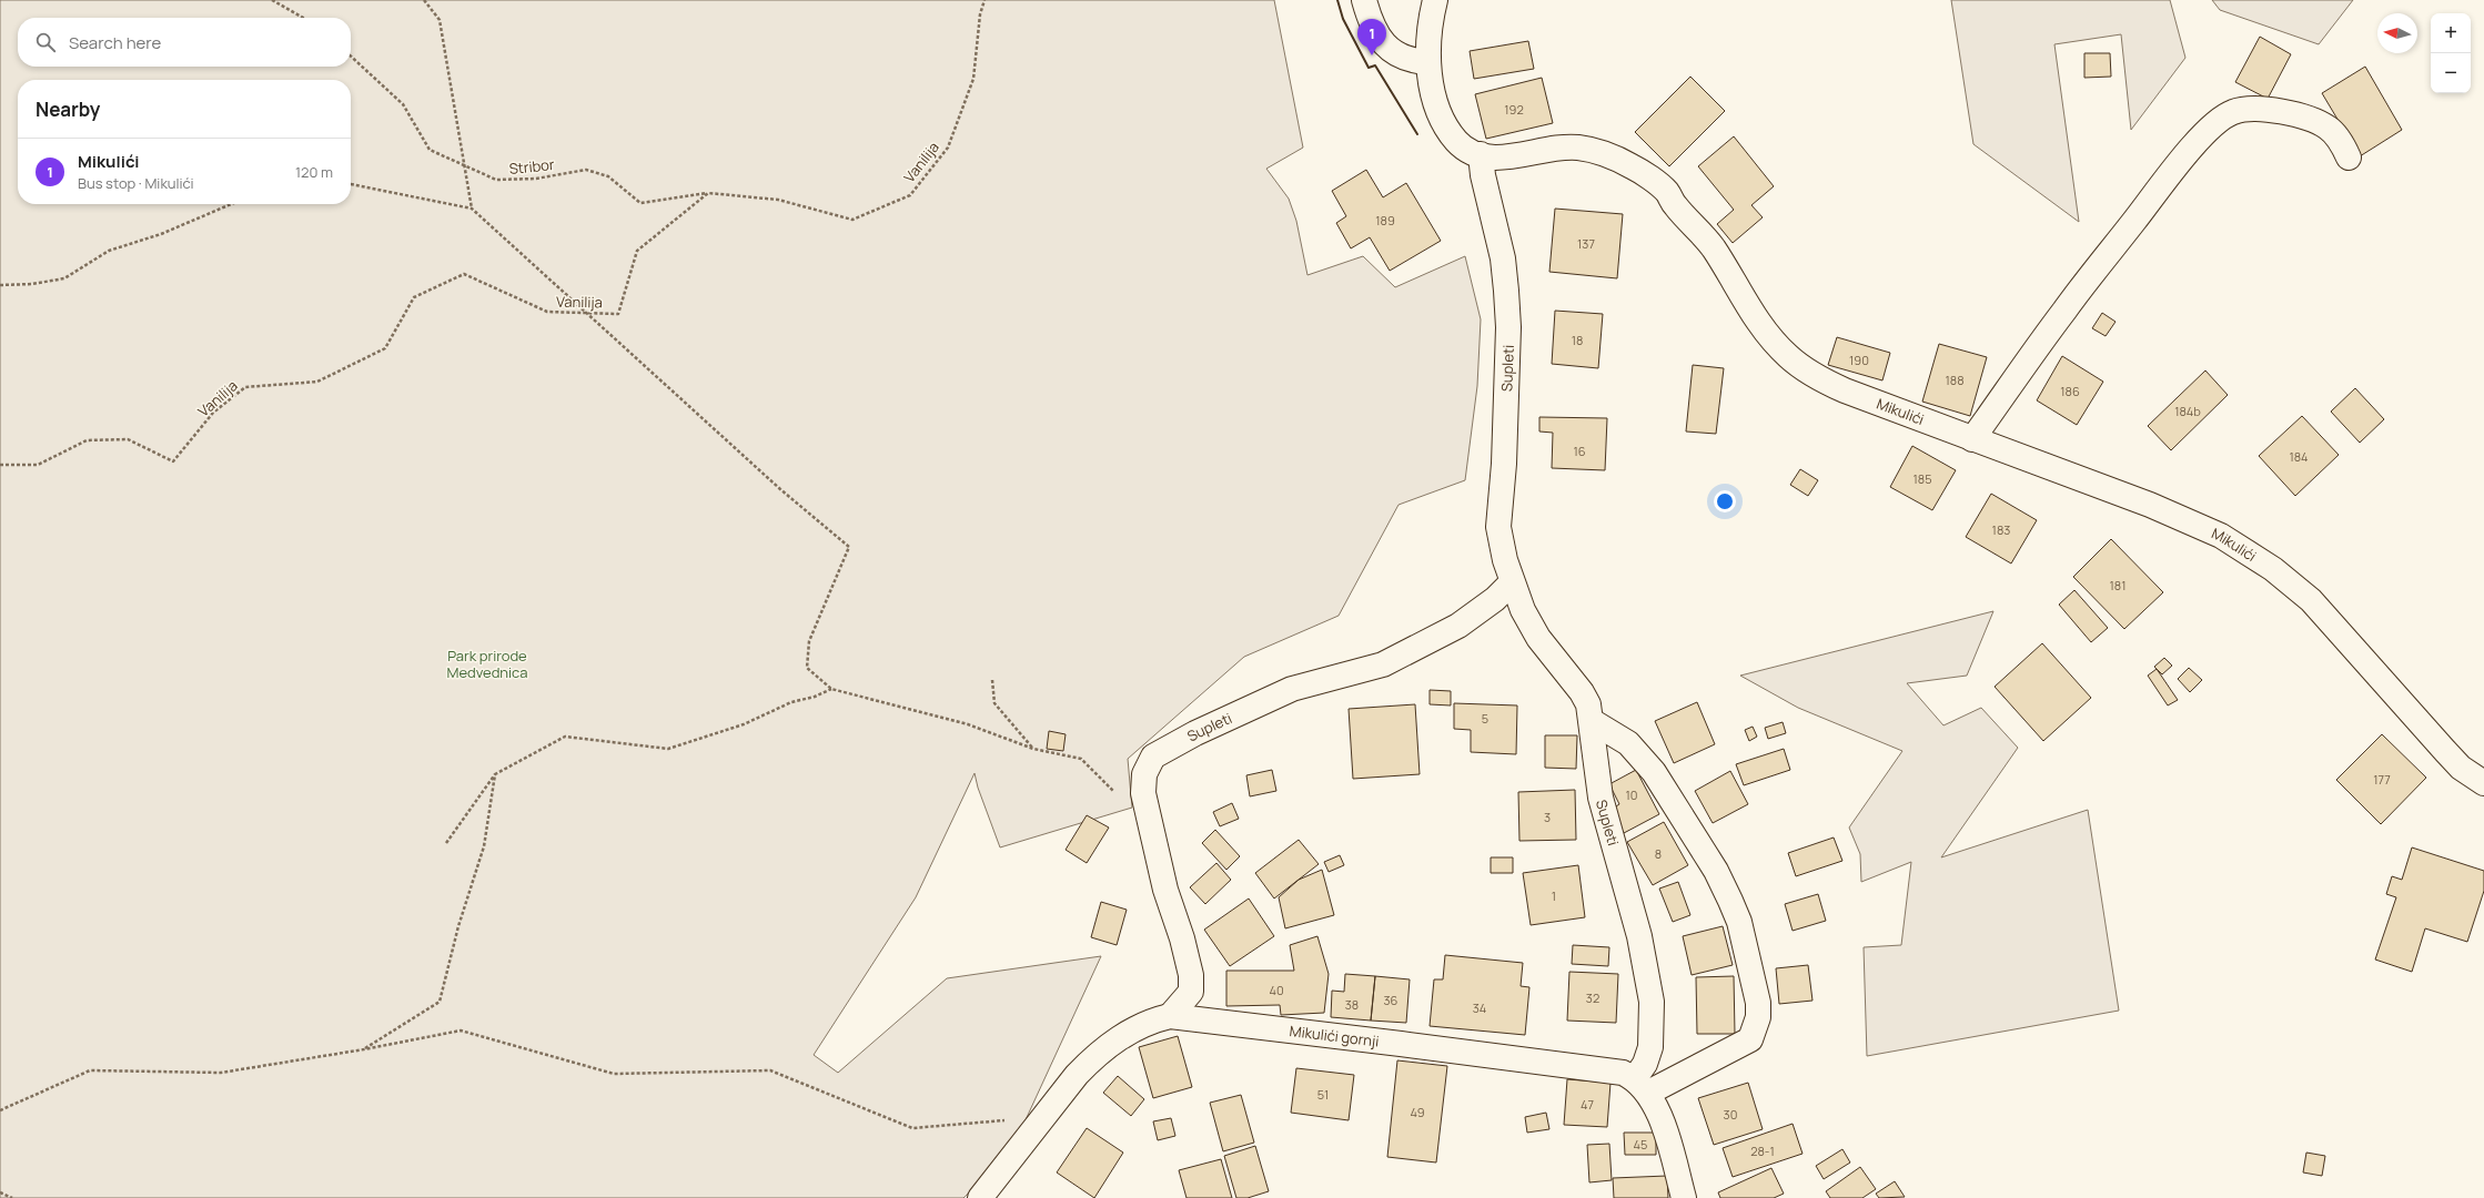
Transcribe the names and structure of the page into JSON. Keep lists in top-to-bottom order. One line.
{"streets":{"street":["Supleti","Mikulići","Mikulići gornji"],"path":["Vanilija","Stribor"]},"crossings":[["Vanilija","Stribor"],["Supleti","Mikulići"],["Supleti","Mikulići gornji"]],"parks":["Park prirode Medvednica"],"house_numbers":["192","189","137","18","190","188","186","184b","16","184","185","183","181","5","177","10","3","8","1","40","32","36","38","34","51","47","49","30","45","28-1"],"north":"left","page":{"map_buttons":["+","−"],"search":"Search here","pins":"1","heading":"Nearby","list":[{"mark":"1","name":"Mikulići","note":"Bus stop · Mikulići","value":"120 m"}]}}
